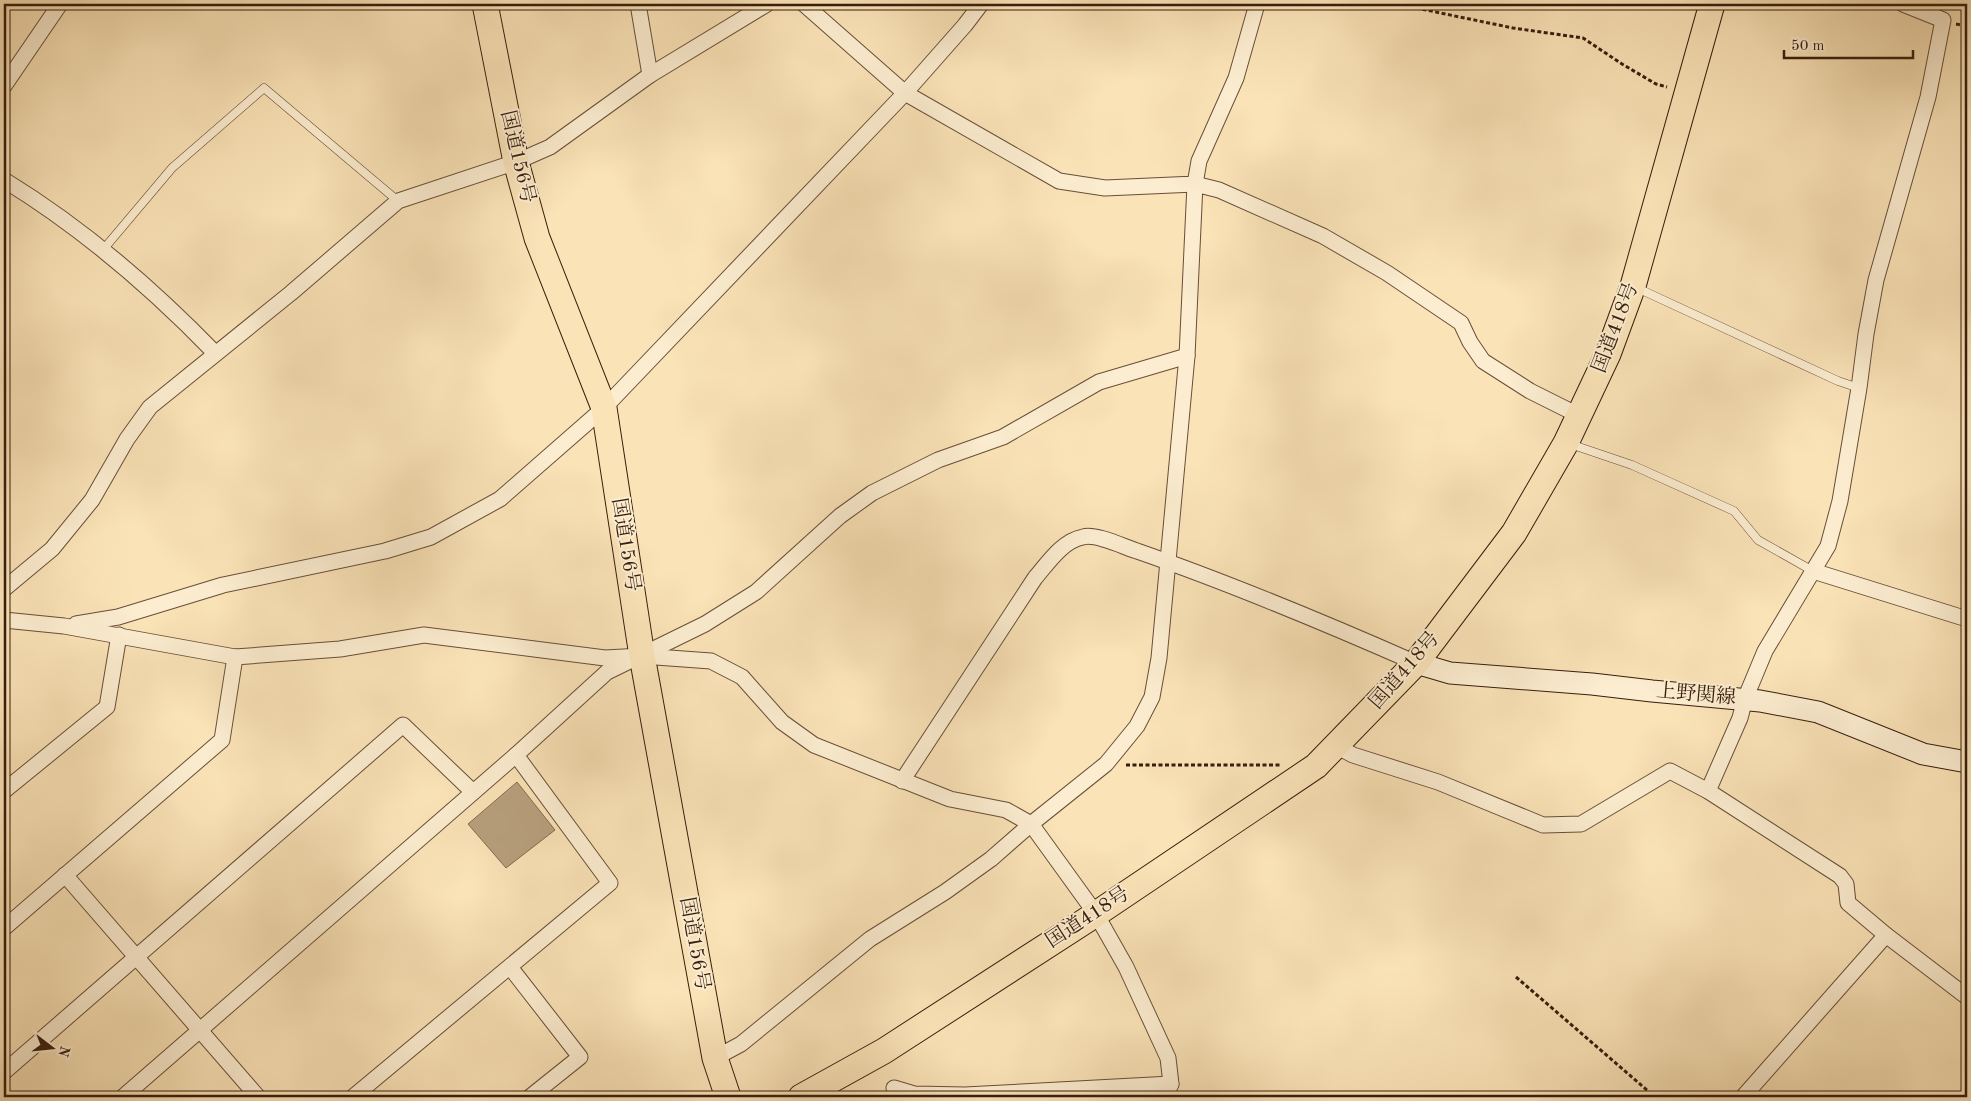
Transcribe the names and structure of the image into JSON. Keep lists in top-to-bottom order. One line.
{"streets":{"highway":["国道156号","国道418号"],"main road":["上野関線"]},"crossings":[["国道418号","上野関線"]],"scale_bar":"50 m","north":"right"}
